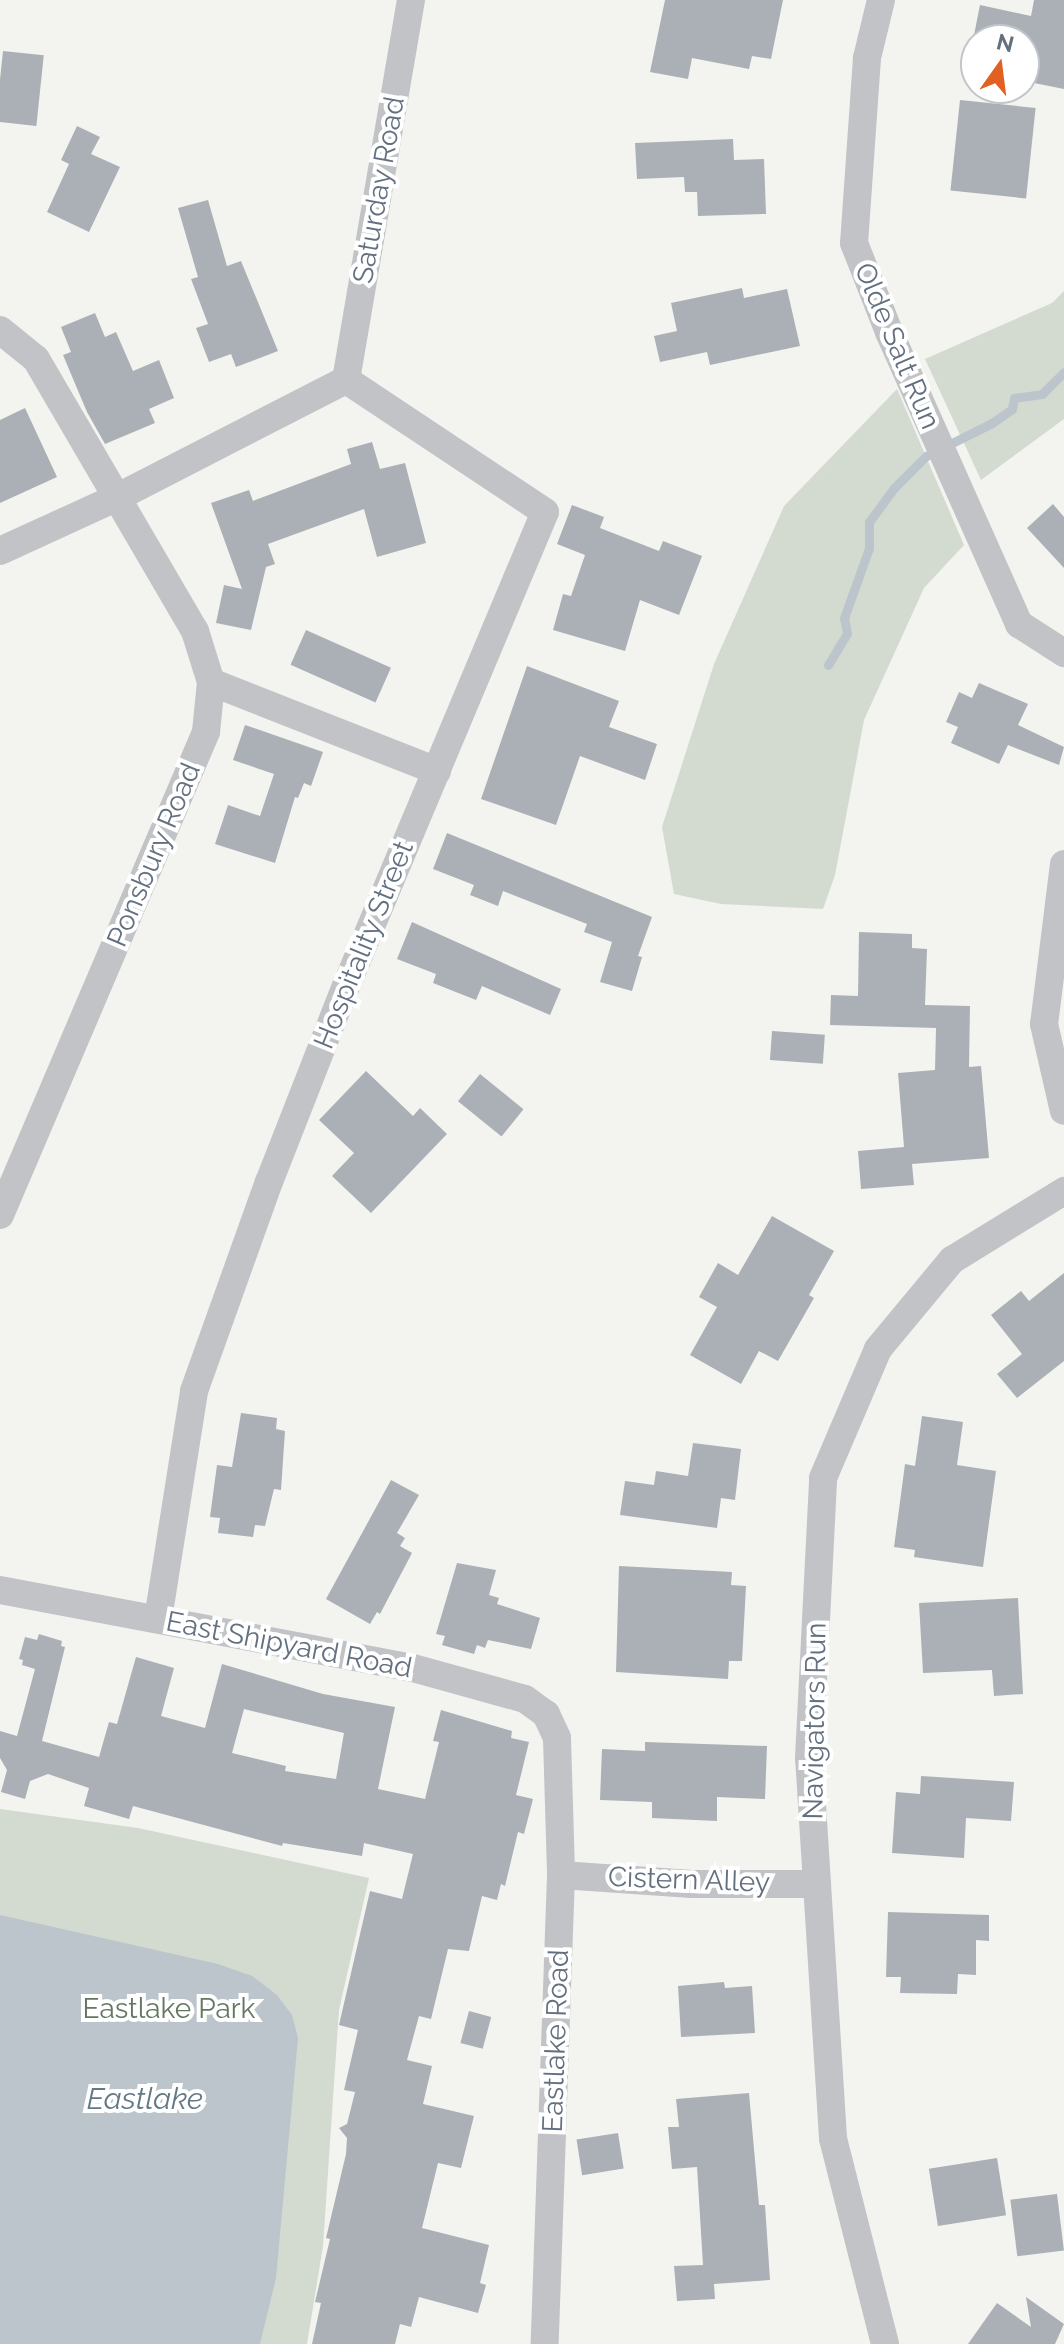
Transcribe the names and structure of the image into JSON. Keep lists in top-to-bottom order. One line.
{"streets":{"street":["Saturday Road","Olde Salt Run","Ponsbury Road","Hospitality Street","East Shipyard Road","Navigators Run","Cistern Alley","Eastlake Road"]},"crossings":[["Saturday Road","Hospitality Street"],["Hospitality Street","East Shipyard Road"],["East Shipyard Road","Eastlake Road"],["Navigators Run","Cistern Alley"],["Cistern Alley","Eastlake Road"]],"water":["Eastlake"],"parks":["Eastlake Park"],"north":"top"}
